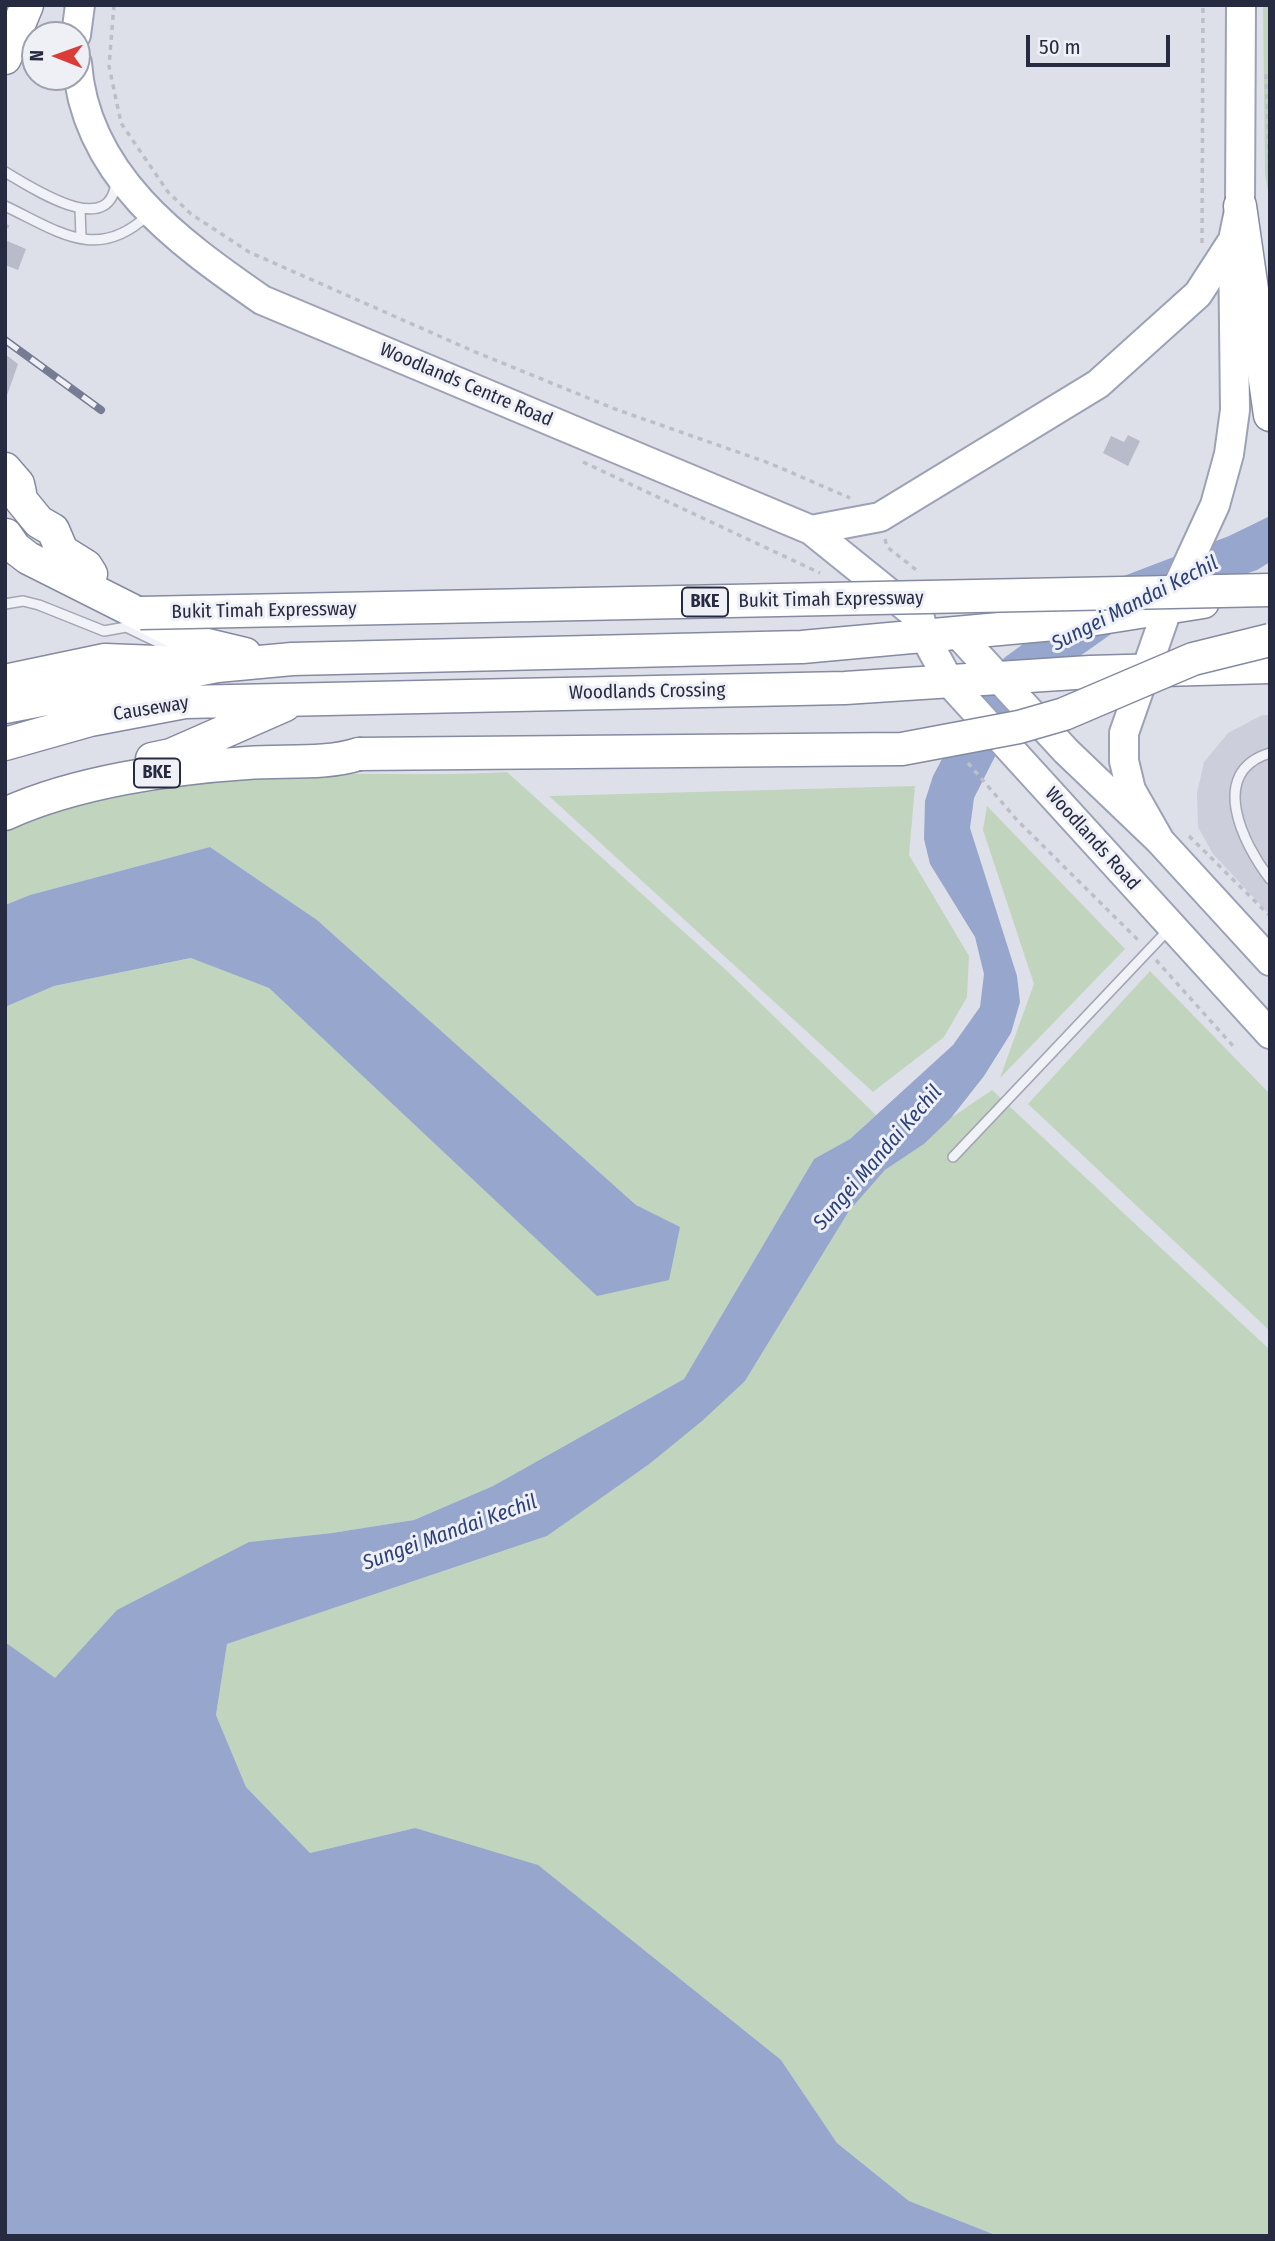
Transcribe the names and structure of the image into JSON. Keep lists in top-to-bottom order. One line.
{"streets":{"highway":["Bukit Timah Expressway","BKE","Woodlands Crossing","Causeway"],"main road":["Woodlands Centre Road","Woodlands Road"]},"crossings":[["Woodlands Centre Road","Woodlands Road"],["BKE","Woodlands Crossing"],["Woodlands Crossing","Causeway"],["Woodlands Crossing","Woodlands Road"]],"water":["Sungei Mandai Kechil"],"scale_bar":"50 m","north":"left"}
